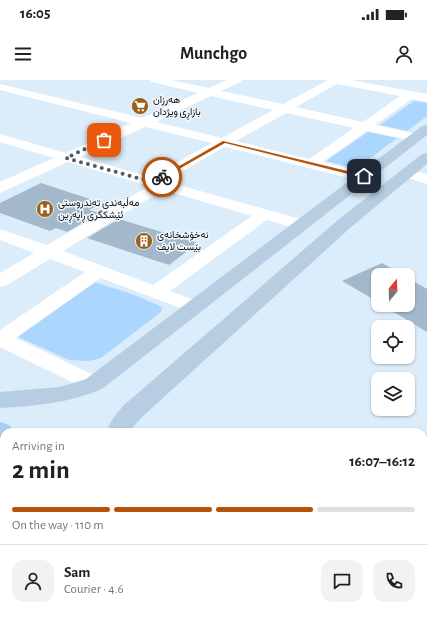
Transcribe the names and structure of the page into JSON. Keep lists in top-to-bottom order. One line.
{"places":{"supermarket":["ھەرزان بازاڕی ویژدان"],"hospital":["مەڵبەندی تەندروستی ئێشکگری ڕاپەڕین"],"building":["نەخۆشخانەی بێست لایف"]},"north":"top","page":{"status":"16:05","header":"Munchgo","heading":["2 min","Arriving in","16:07–16:12"],"panel":["Sam","Courier · 4.6"],"bar":"On the way · 110 m"}}
